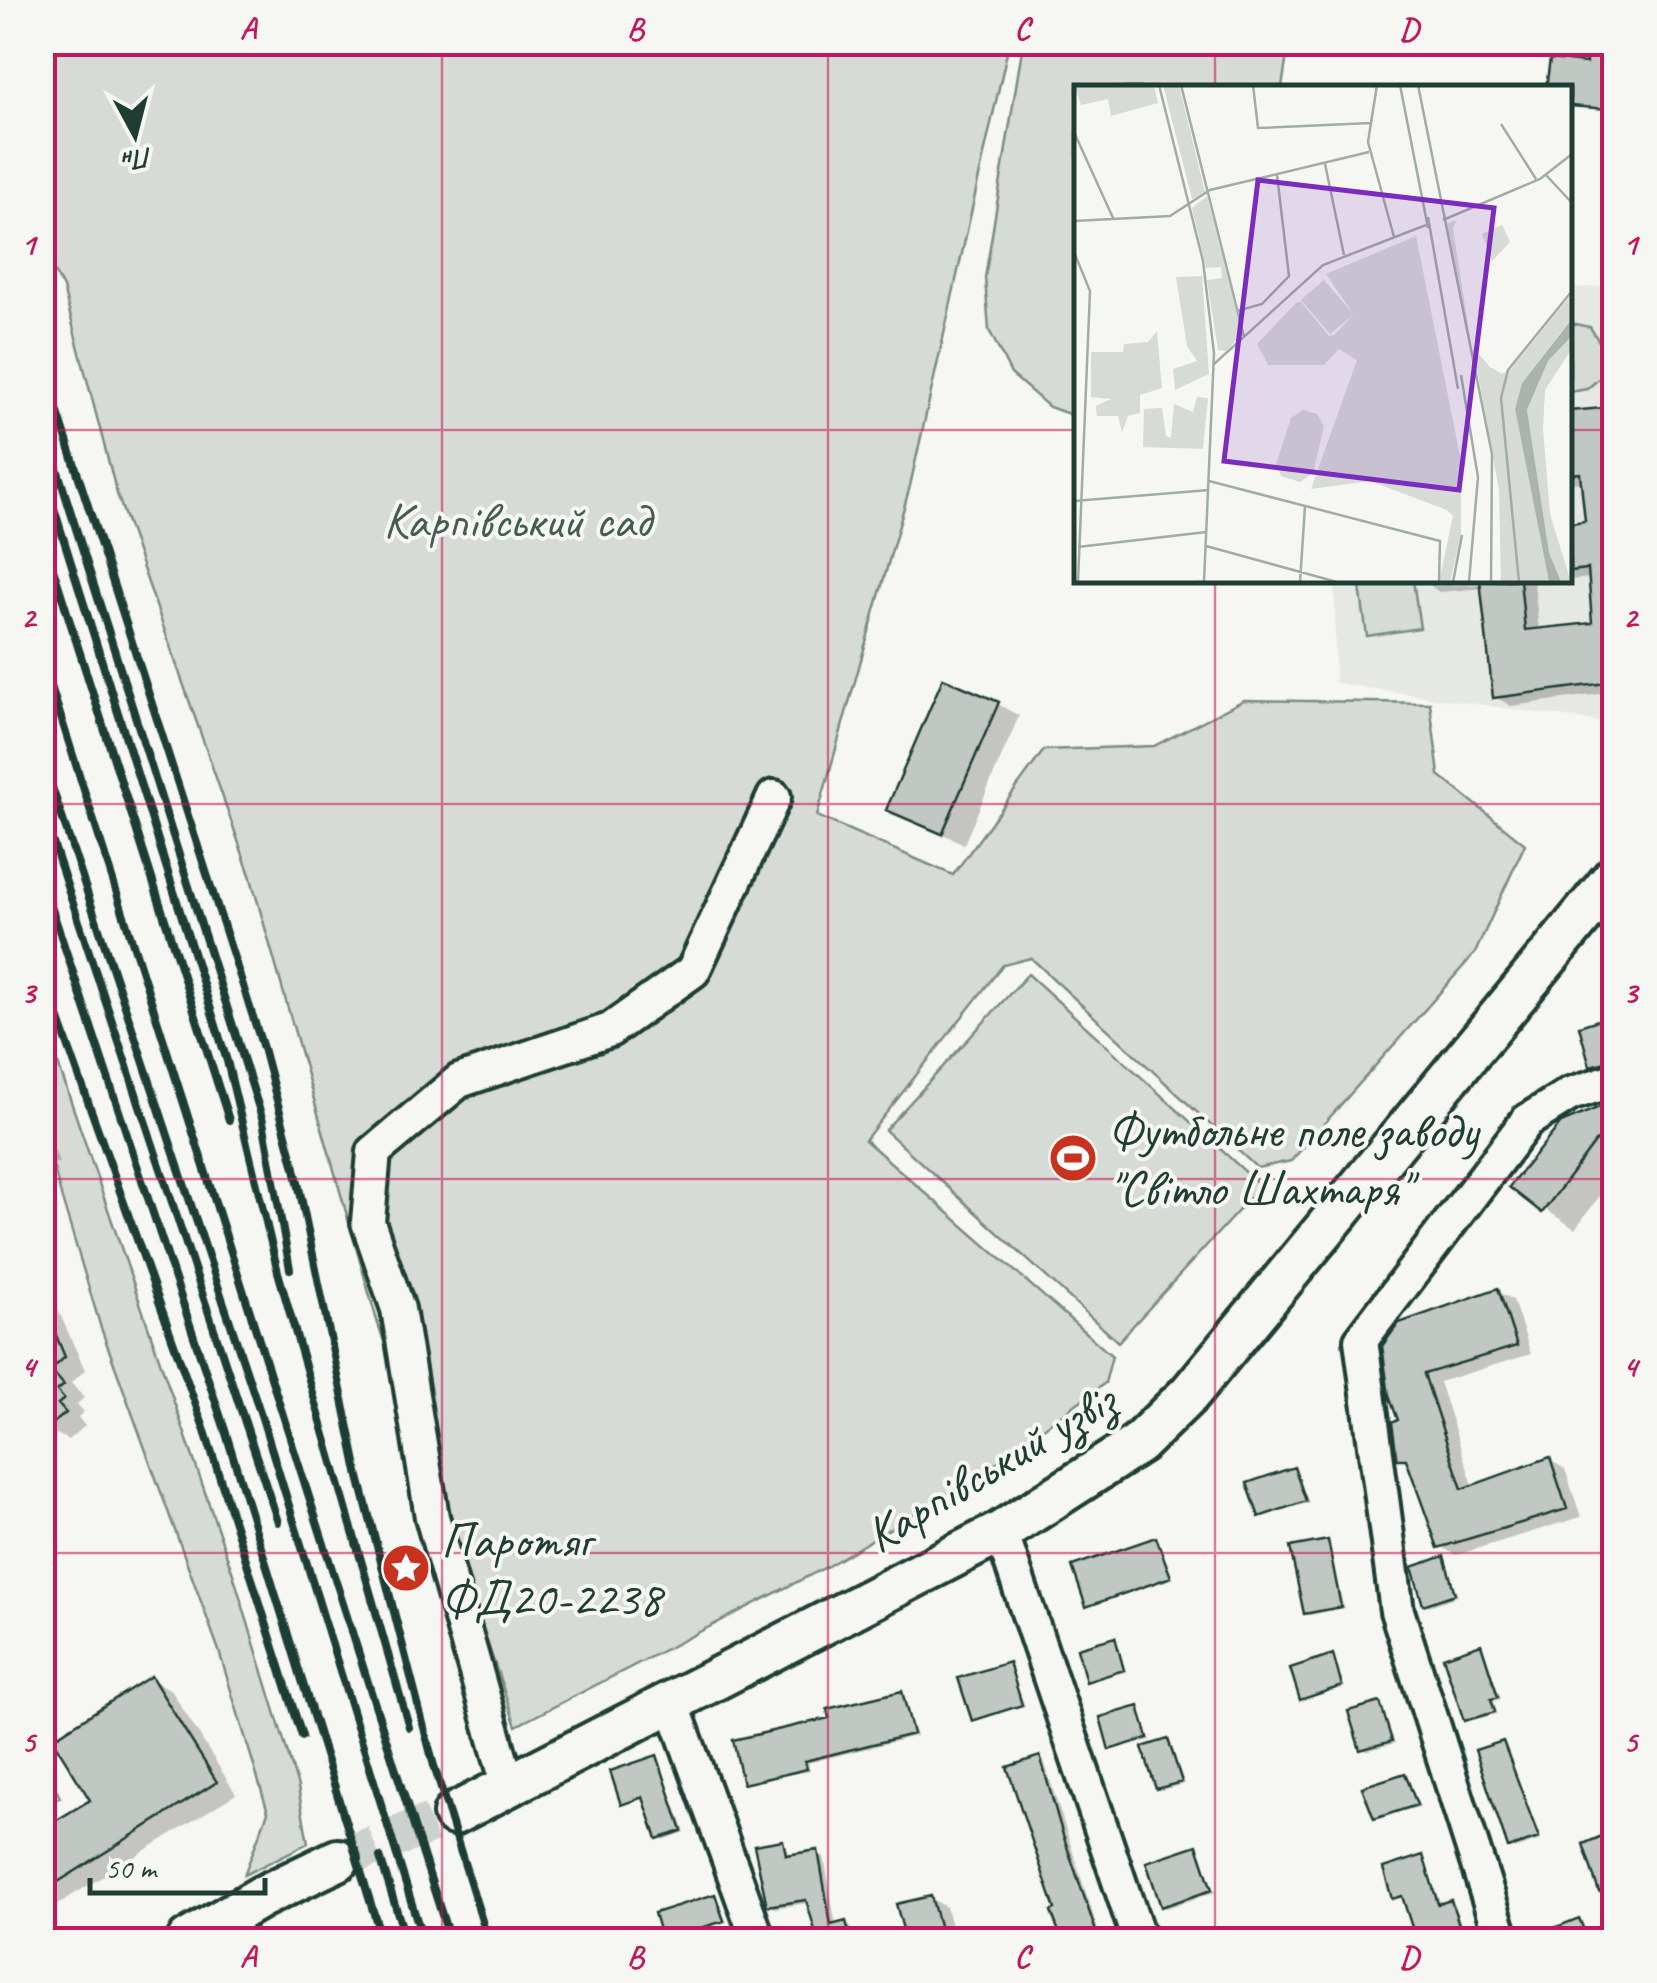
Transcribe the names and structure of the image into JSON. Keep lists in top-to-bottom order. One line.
{"streets":{"main road":["Карпівський узвіз"]},"parks":["Карпівський сад"],"places":{"sports":["Футбольне поле заводу \"Світло Шахтаря\""],"place":["Паротяг ФД20-2238"]},"scale_bar":"50 m","north":"bottom","grid":{"columns":["A","B","C","D"],"rows":["1","2","3","4","5"]}}
